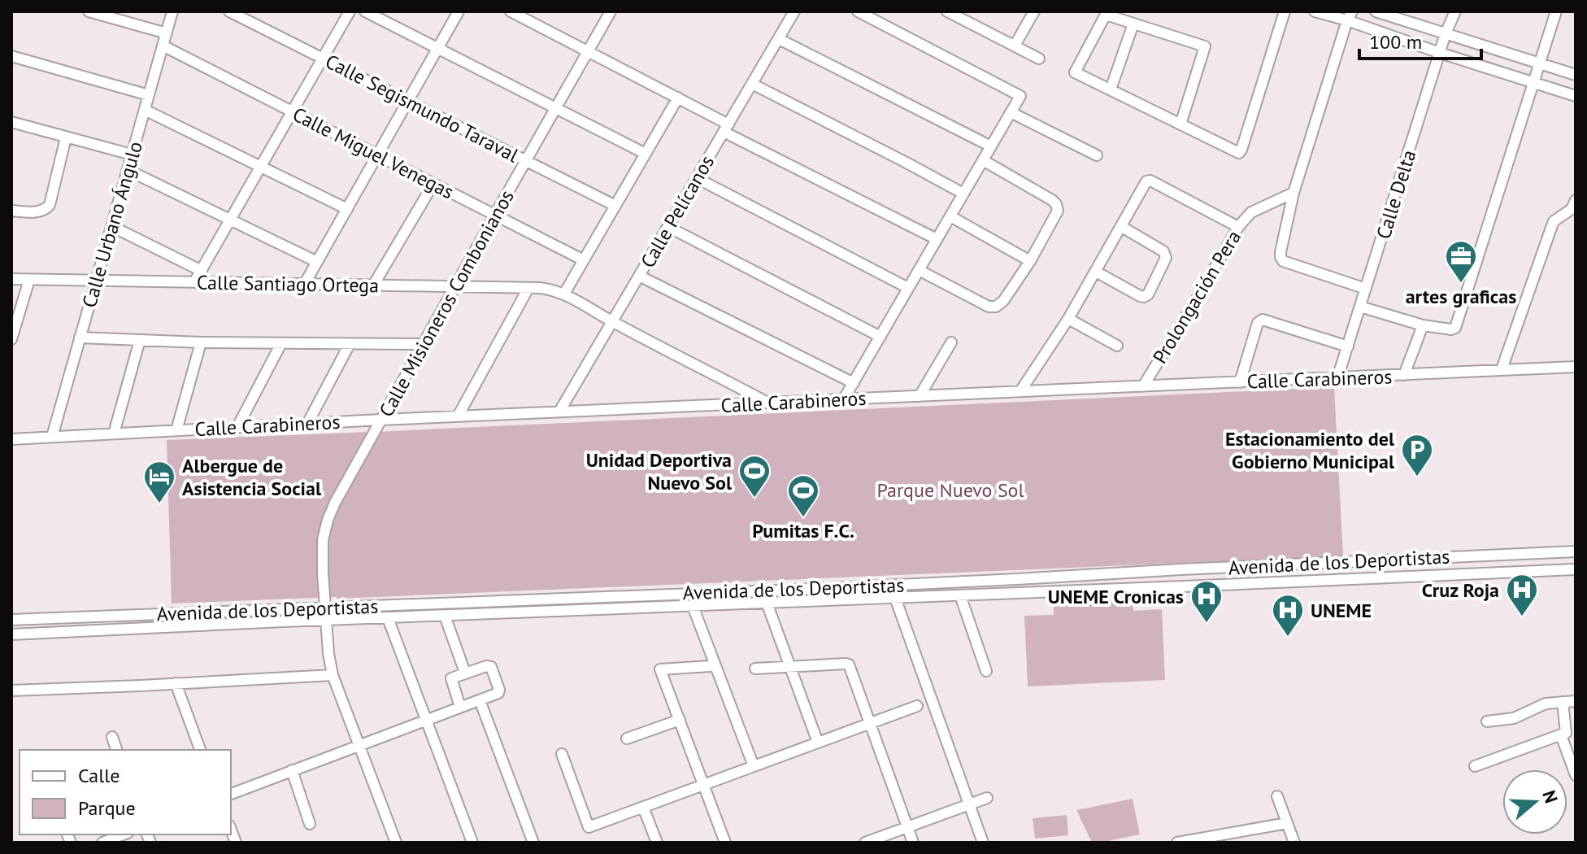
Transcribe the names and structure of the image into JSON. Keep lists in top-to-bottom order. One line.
{"streets":{"street":["Calle Segismundo Taraval","Calle Miguel Venegas","Calle Delta","Calle Pelícanos","Calle Urbano Ángulo","Calle Santiago Ortega","Prolongación Pera","Calle Misioneros Combonianos","Calle Carabineros","Avenida de los Deportistas"]},"crossings":[["Calle Segismundo Taraval","Calle Misioneros Combonianos"],["Calle Miguel Venegas","Calle Urbano Ángulo"],["Calle Miguel Venegas","Calle Misioneros Combonianos"],["Calle Delta","Calle Carabineros"],["Calle Pelícanos","Calle Carabineros"],["Calle Urbano Ángulo","Calle Santiago Ortega"],["Calle Urbano Ángulo","Calle Carabineros"],["Calle Santiago Ortega","Calle Misioneros Combonianos"],["Prolongación Pera","Calle Carabineros"],["Calle Misioneros Combonianos","Calle Carabineros"],["Calle Misioneros Combonianos","Avenida de los Deportistas"]],"parks":["Parque Nuevo Sol"],"places":{"office":["artes graficas"],"parking":["Estacionamiento del Gobierno Municipal"],"sports":["Unidad Deportiva Nuevo Sol","Pumitas F.C."],"hotel":["Albergue de Asistencia Social"],"hospital":["Cruz Roja","UNEME Cronicas","UNEME"]},"legend":["Calle","Parque"],"scale_bar":"100 m","north":"right"}
